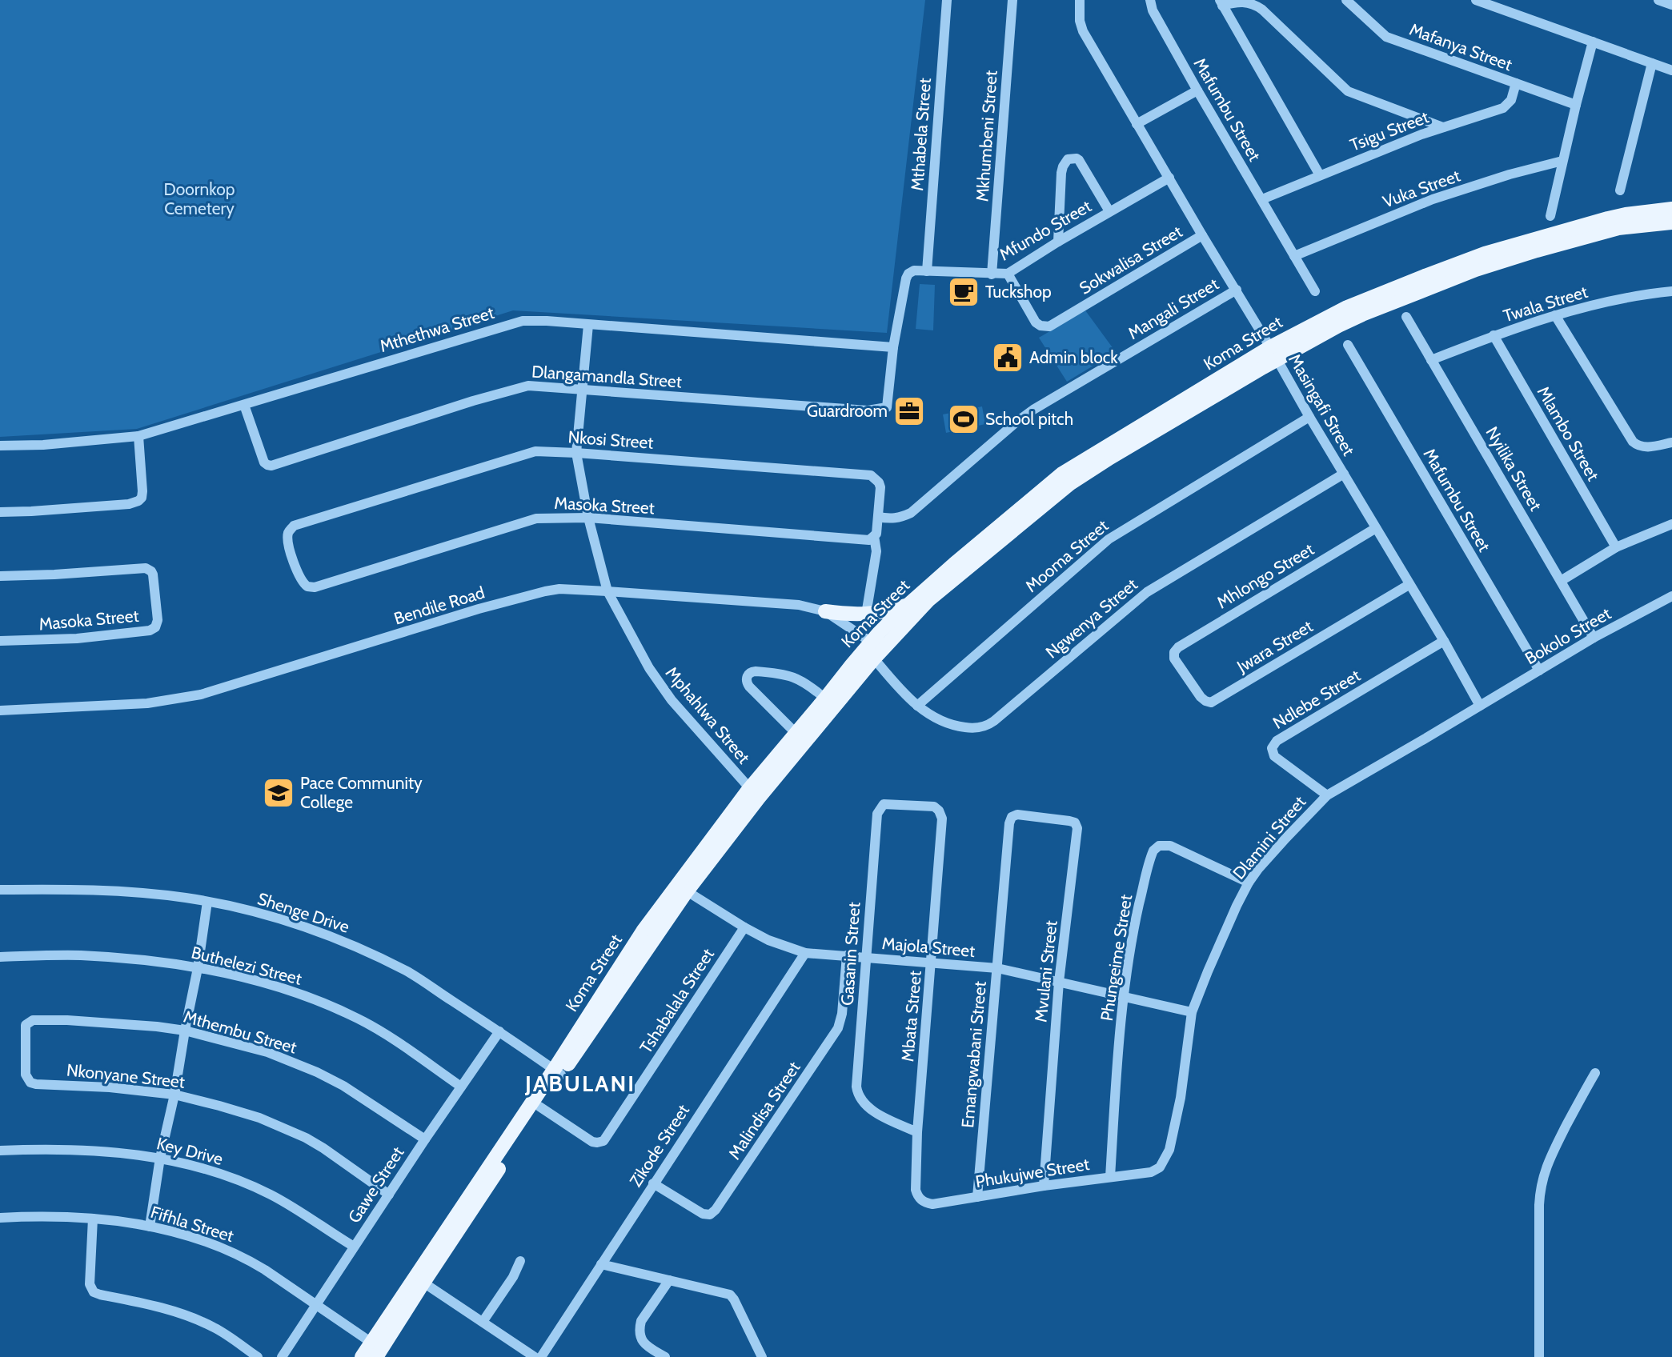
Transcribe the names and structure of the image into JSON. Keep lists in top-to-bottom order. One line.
{"streets":{"main road":["Koma Street"],"street":["Mafanya Street","Mafumbu Street","Tsigu Street","Mthabela Street","Mkhumbeni Street","Vuka Street","Mfundo Street","Sokwalisa Street","Twala Street","Mangali Street","Mthethwa Street","Dlangamandla Street","Masingafi Street","Mlambo Street","Nkosi Street","Nyilika Street","Masoka Street","Mooma Street","Mhlongo Street","Bendile Road","Ngwenya Street","Bokolo Street","Jwara Street","Ndlebe Street","Mphahlwa Street","Dlamini Street","Shenge Drive","Majola Street","Gasanin Street","Phungeime Street","Buthelezi Street","Mvulani Street","Tshabalala Street","Mbata Street","Mthembu Street","Emangwabani Street","Nkonyane Street","Malindisa Street","Zikode Street","Key Drive","Phukujwe Street","Gawe Street","Fifhla Street"]},"crossings":[["Mafanya Street","Tsigu Street"],["Mafumbu Street","Tsigu Street"],["Mafumbu Street","Vuka Street"],["Mafumbu Street","Bokolo Street"],["Mthabela Street","Mfundo Street"],["Mkhumbeni Street","Mfundo Street"],["Mfundo Street","Sokwalisa Street"],["Mfundo Street","Masingafi Street"],["Sokwalisa Street","Masingafi Street"],["Twala Street","Mlambo Street"],["Twala Street","Nyilika Street"],["Mangali Street","Masingafi Street"],["Mangali Street","Nkosi Street"],["Mthethwa Street","Dlangamandla Street"],["Mthethwa Street","Mphahlwa Street"],["Koma Street","Masingafi Street"],["Koma Street","Bendile Road"],["Koma Street","Ngwenya Street"],["Koma Street","Mphahlwa Street"],["Koma Street","Shenge Drive"],["Koma Street","Majola Street"],["Koma Street","Tshabalala Street"],["Koma Street","Fifhla Street"],["Dlangamandla Street","Mphahlwa Street"],["Masingafi Street","Mooma Street"],["Masingafi Street","Mhlongo Street"],["Masingafi Street","Ngwenya Street"],["Masingafi Street","Bokolo Street"],["Masingafi Street","Jwara Street"],["Masingafi Street","Ndlebe Street"],["Masingafi Street","Dlamini Street"],["Nkosi Street","Masoka Street"],["Nkosi Street","Mphahlwa Street"],["Nyilika Street","Bokolo Street"],["Masoka Street","Mphahlwa Street"],["Mooma Street","Ngwenya Street"],["Mhlongo Street","Jwara Street"],["Bendile Road","Ngwenya Street"],["Bendile Road","Mphahlwa Street"],["Bokolo Street","Dlamini Street"],["Ndlebe Street","Dlamini Street"],["Dlamini Street","Majola Street"],["Dlamini Street","Phungeime Street"],["Dlamini Street","Phukujwe Street"],["Shenge Drive","Gawe Street"],["Majola Street","Gasanin Street"],["Majola Street","Phungeime Street"],["Majola Street","Mvulani Street"],["Majola Street","Tshabalala Street"],["Majola Street","Mbata Street"],["Majola Street","Emangwabani Street"],["Majola Street","Malindisa Street"],["Majola Street","Zikode Street"],["Gasanin Street","Mbata Street"],["Phungeime Street","Phukujwe Street"],["Buthelezi Street","Gawe Street"],["Mvulani Street","Emangwabani Street"],["Mvulani Street","Phukujwe Street"],["Mbata Street","Phukujwe Street"],["Mthembu Street","Nkonyane Street"],["Mthembu Street","Gawe Street"],["Emangwabani Street","Phukujwe Street"],["Nkonyane Street","Gawe Street"],["Malindisa Street","Zikode Street"],["Key Drive","Gawe Street"],["Gawe Street","Fifhla Street"]],"districts":["JABULANI"],"parks":["Doornkop Cemetery"],"places":{"cafe":["Tuckshop"],"public building":["Admin block"],"office":["Guardroom"],"sports":["School pitch"],"school or university":["Pace Community College"]}}
